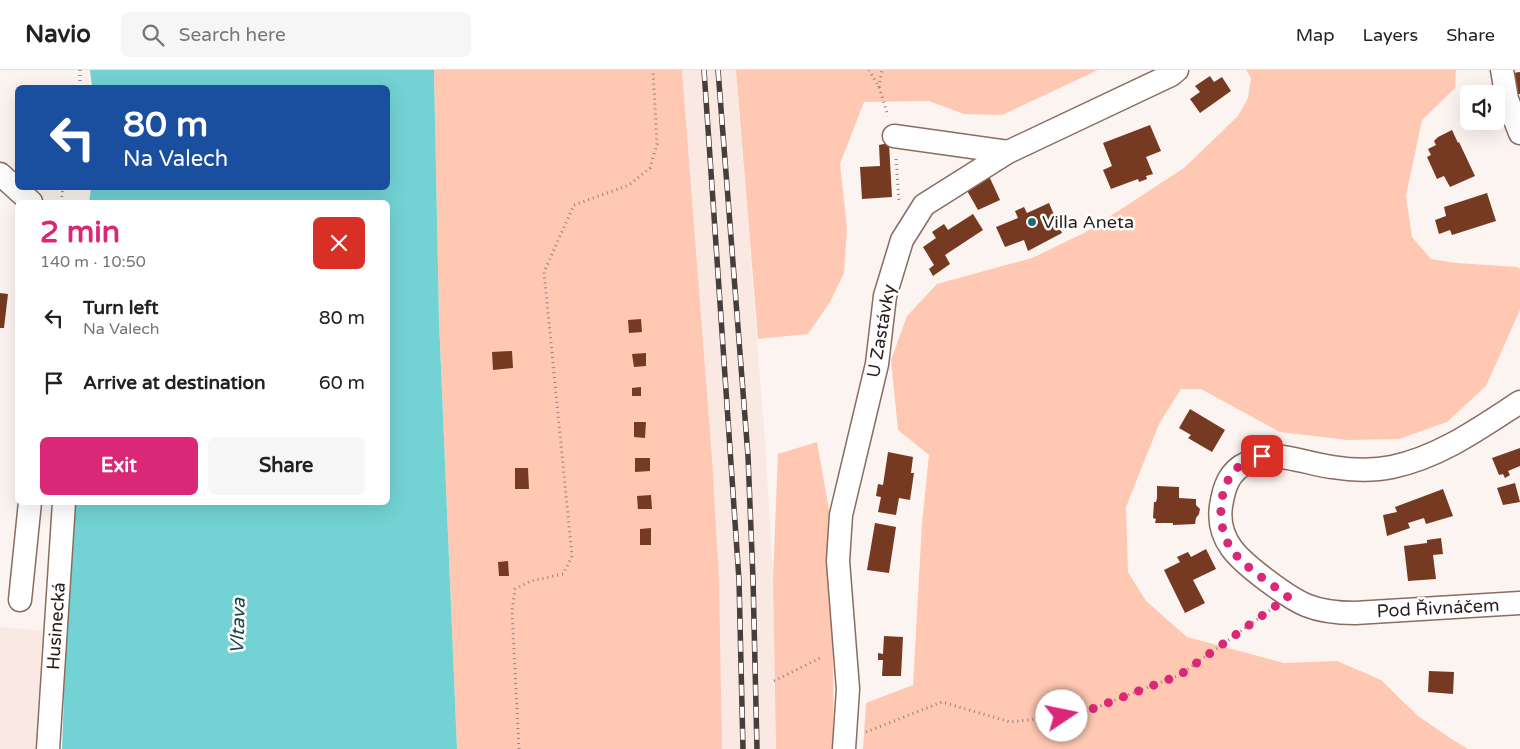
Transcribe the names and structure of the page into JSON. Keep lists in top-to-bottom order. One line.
{"streets":{"street":["U Zastávky","Pod Řivnáčem","Husinecká"]},"water":["Vltava"],"places":["Villa Aneta"],"page":{"header":"Navio","search":"Search here","nav":["Map","Layers","Share"],"turn":["80 m","Na Valech"],"heading":["2 min","140 m · 10:50"],"list":[{"name":"Turn left","note":"Na Valech","value":"80 m"},{"name":"Arrive at destination","value":"60 m"}],"buttons":["Exit","Share"]}}
